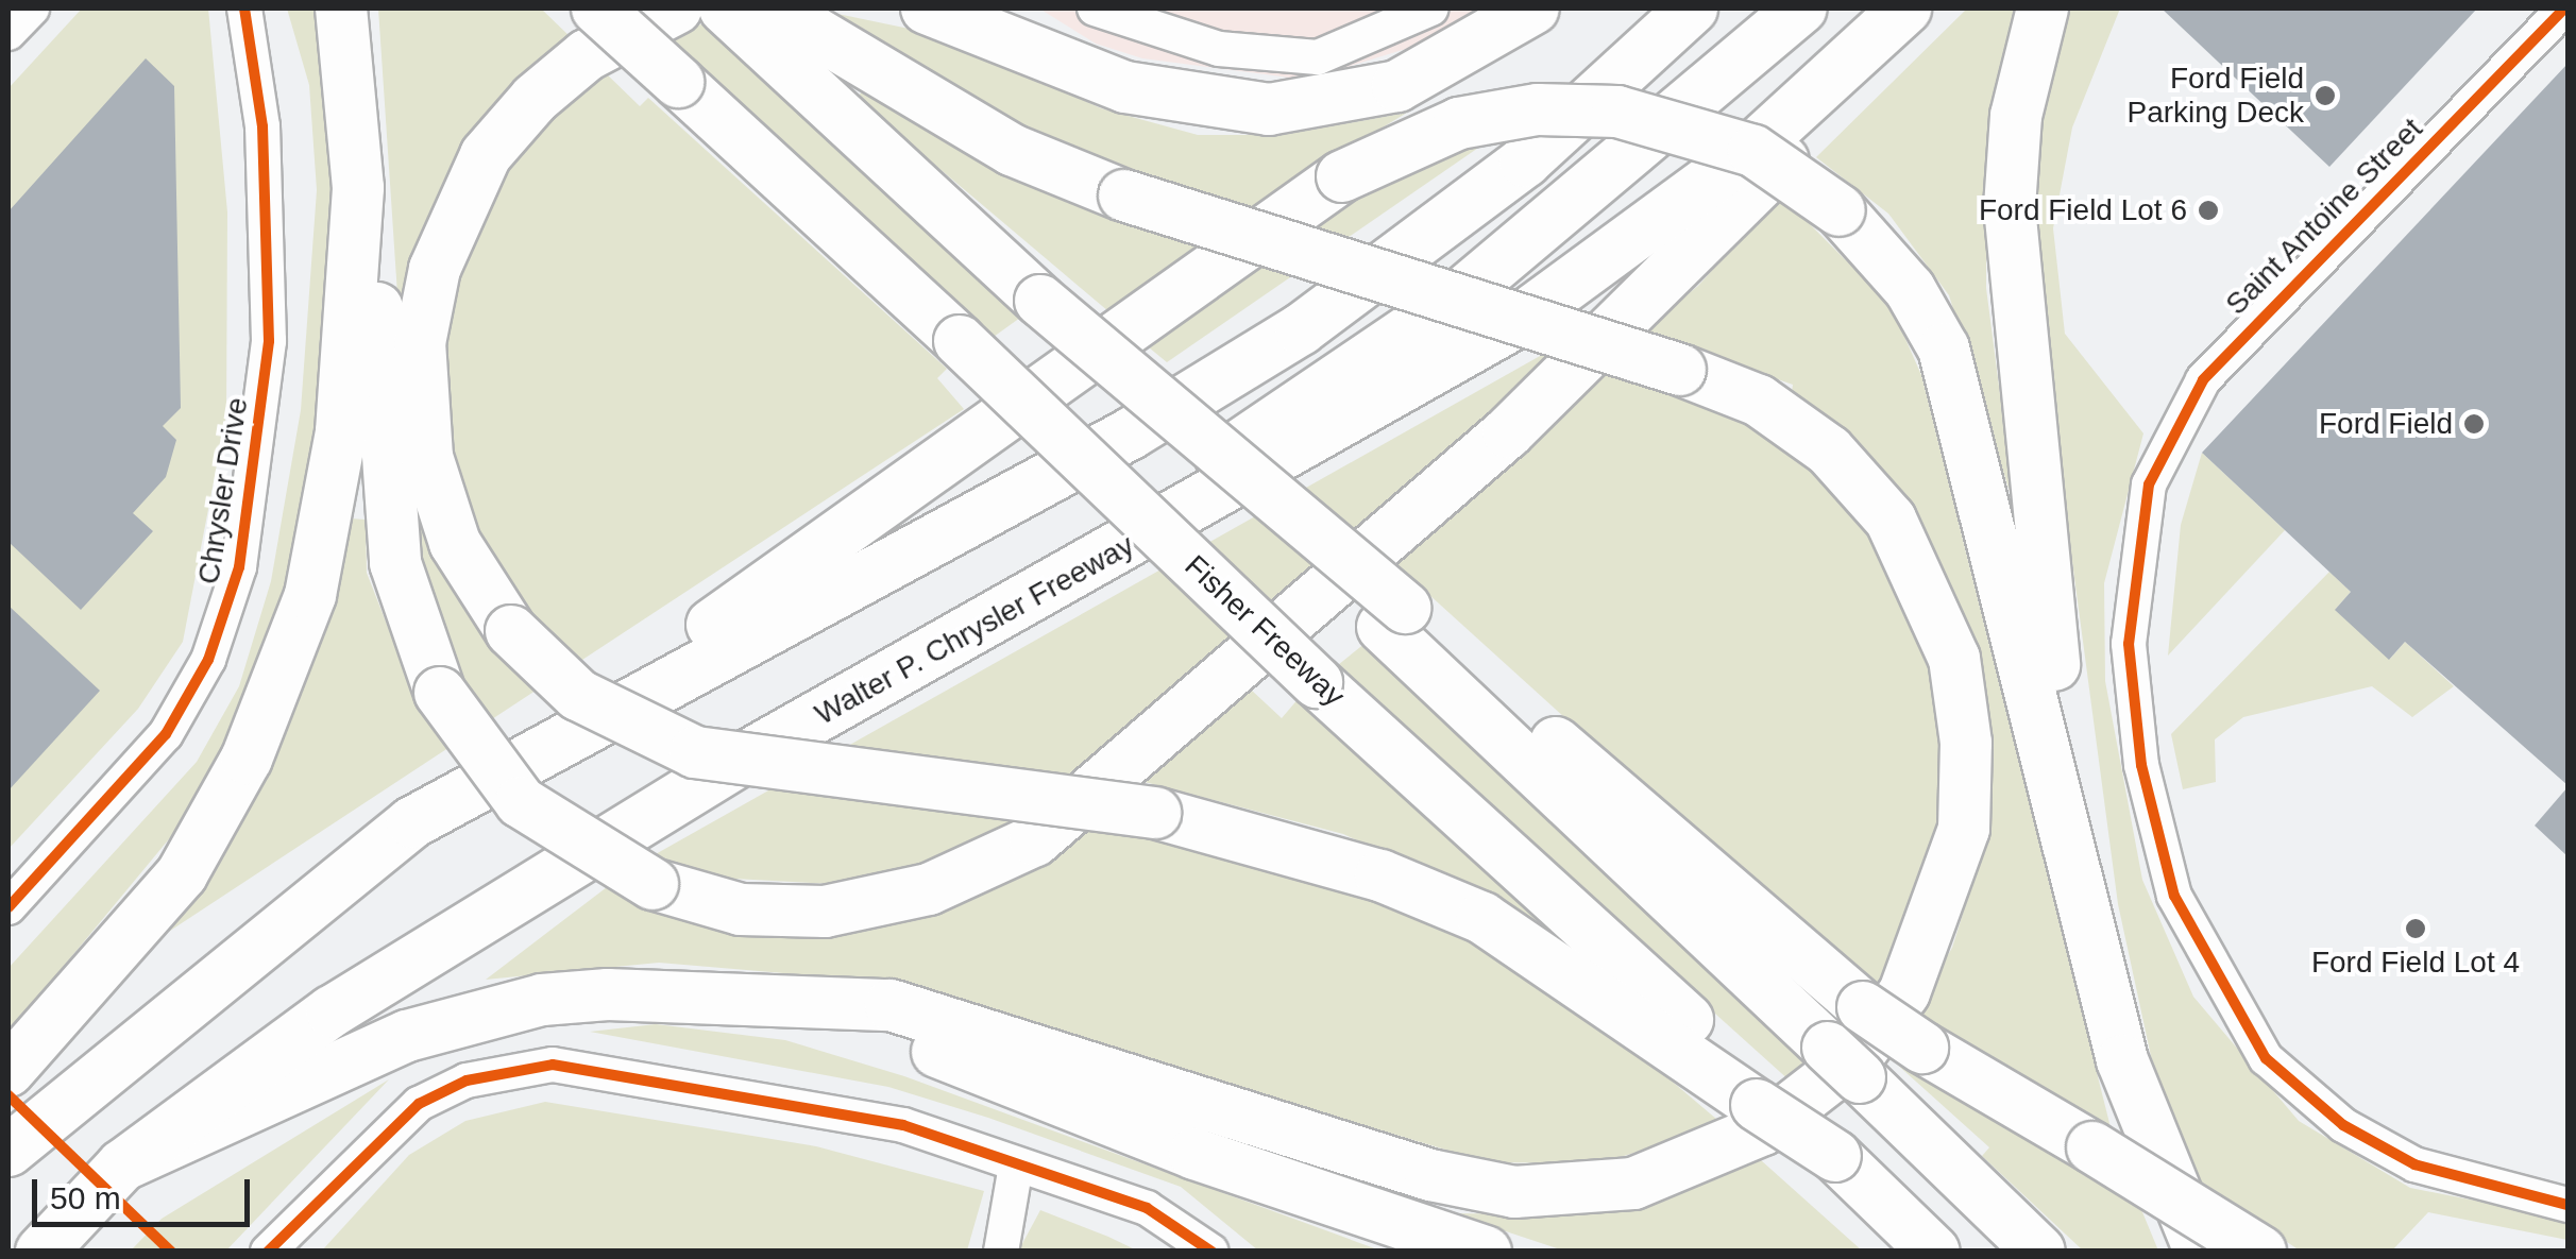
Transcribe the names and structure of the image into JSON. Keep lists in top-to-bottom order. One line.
{"streets":{"highway":["Walter P. Chrysler Freeway","Fisher Freeway"],"street":["Saint Antoine Street","Chrysler Drive"]},"places":["Ford Field Parking Deck","Ford Field Lot 6","Ford Field","Ford Field Lot 4"],"scale_bar":"50 m"}
